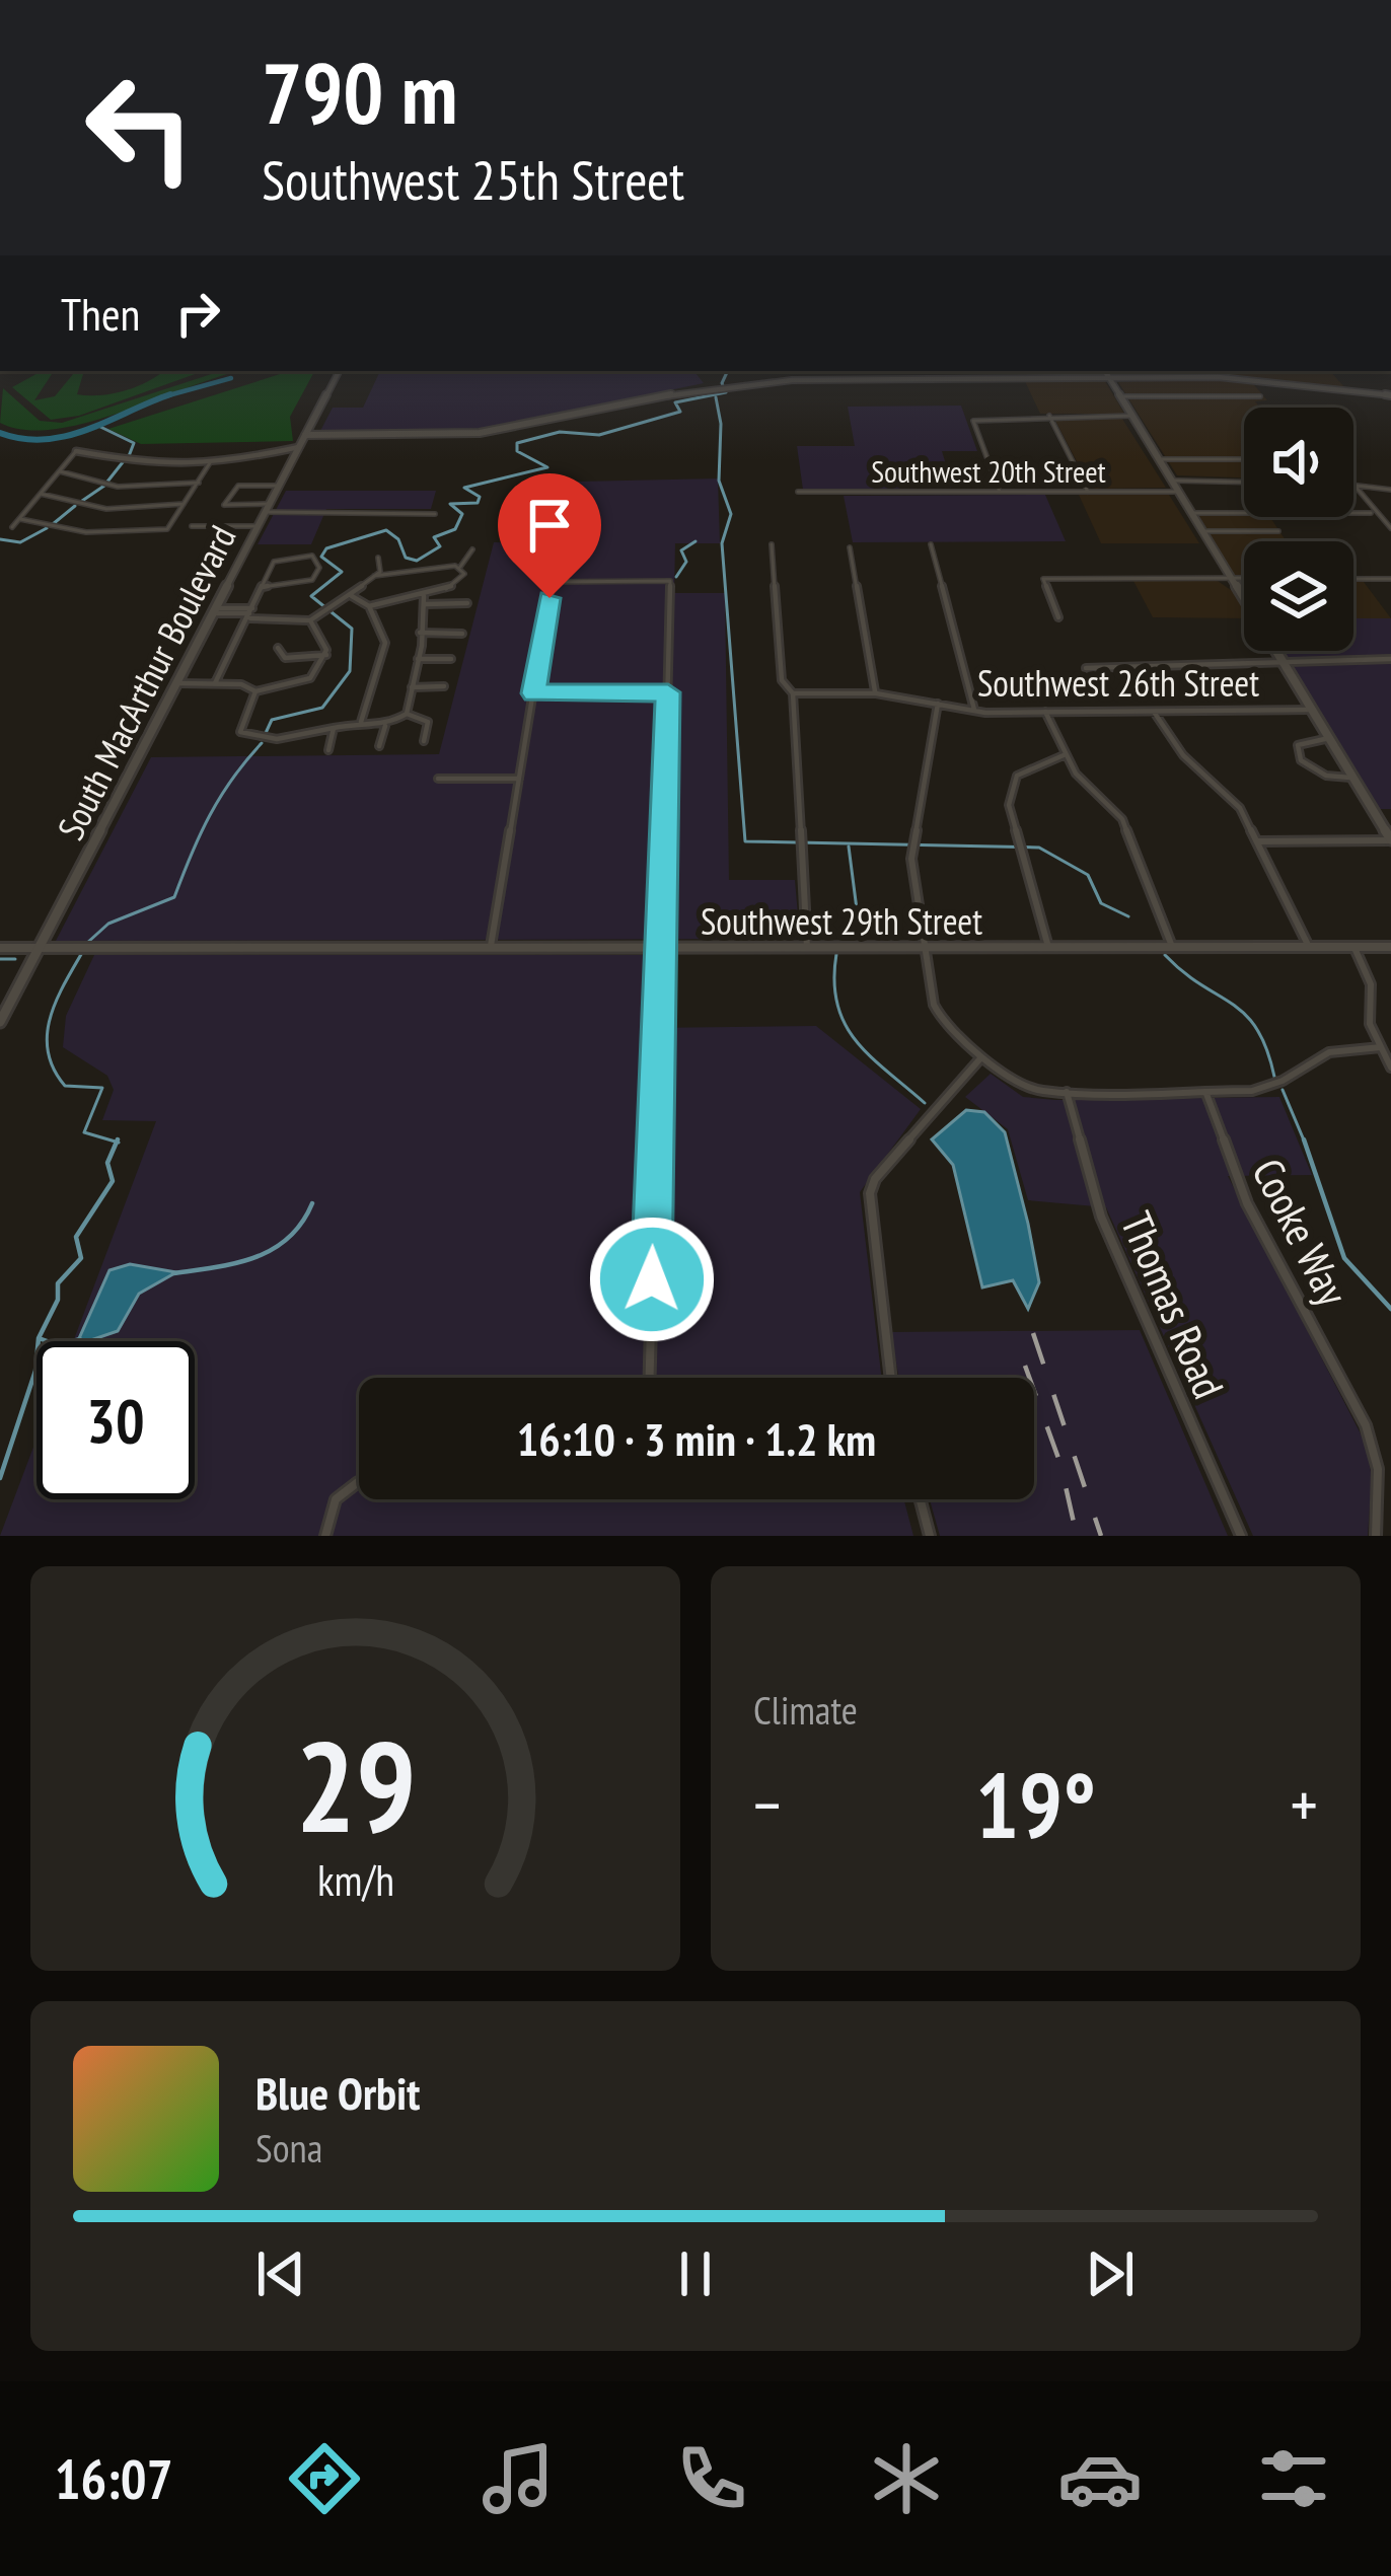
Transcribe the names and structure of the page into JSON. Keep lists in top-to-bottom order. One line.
{"streets":{"main road":["South MacArthur Boulevard"],"street":["Southwest 20th Street","Southwest 26th Street","Southwest 29th Street","Cooke Way","Thomas Road"]},"crossings":[["South MacArthur Boulevard","Southwest 29th Street"]],"page":{"turn":["790 m","Southwest 25th Street"],"then":"Then","limit":"30","trip":"16:10 · 3 min · 1.2 km","tile":"Climate","heat":["−","19°","+"],"song":["Blue Orbit","Sona"],"tabs":"16:07","gauge":["29","km/h"]}}
